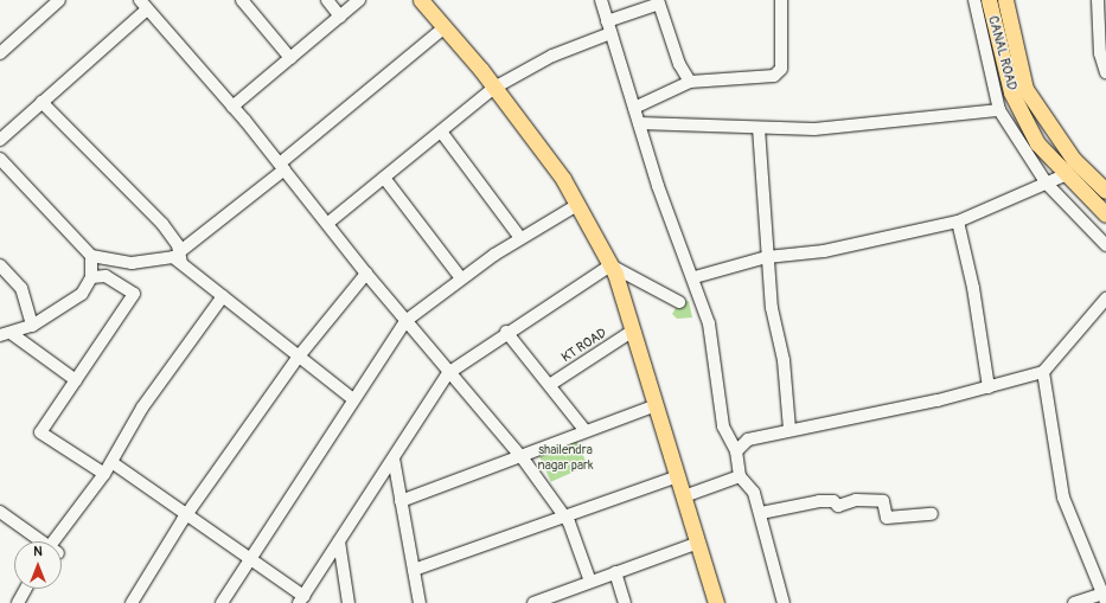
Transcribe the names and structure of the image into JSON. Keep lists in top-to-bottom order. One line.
{"streets":{"main road":["CANAL ROAD"],"street":["KT ROAD"]},"parks":["shailendra nagar park"],"north":"top"}
